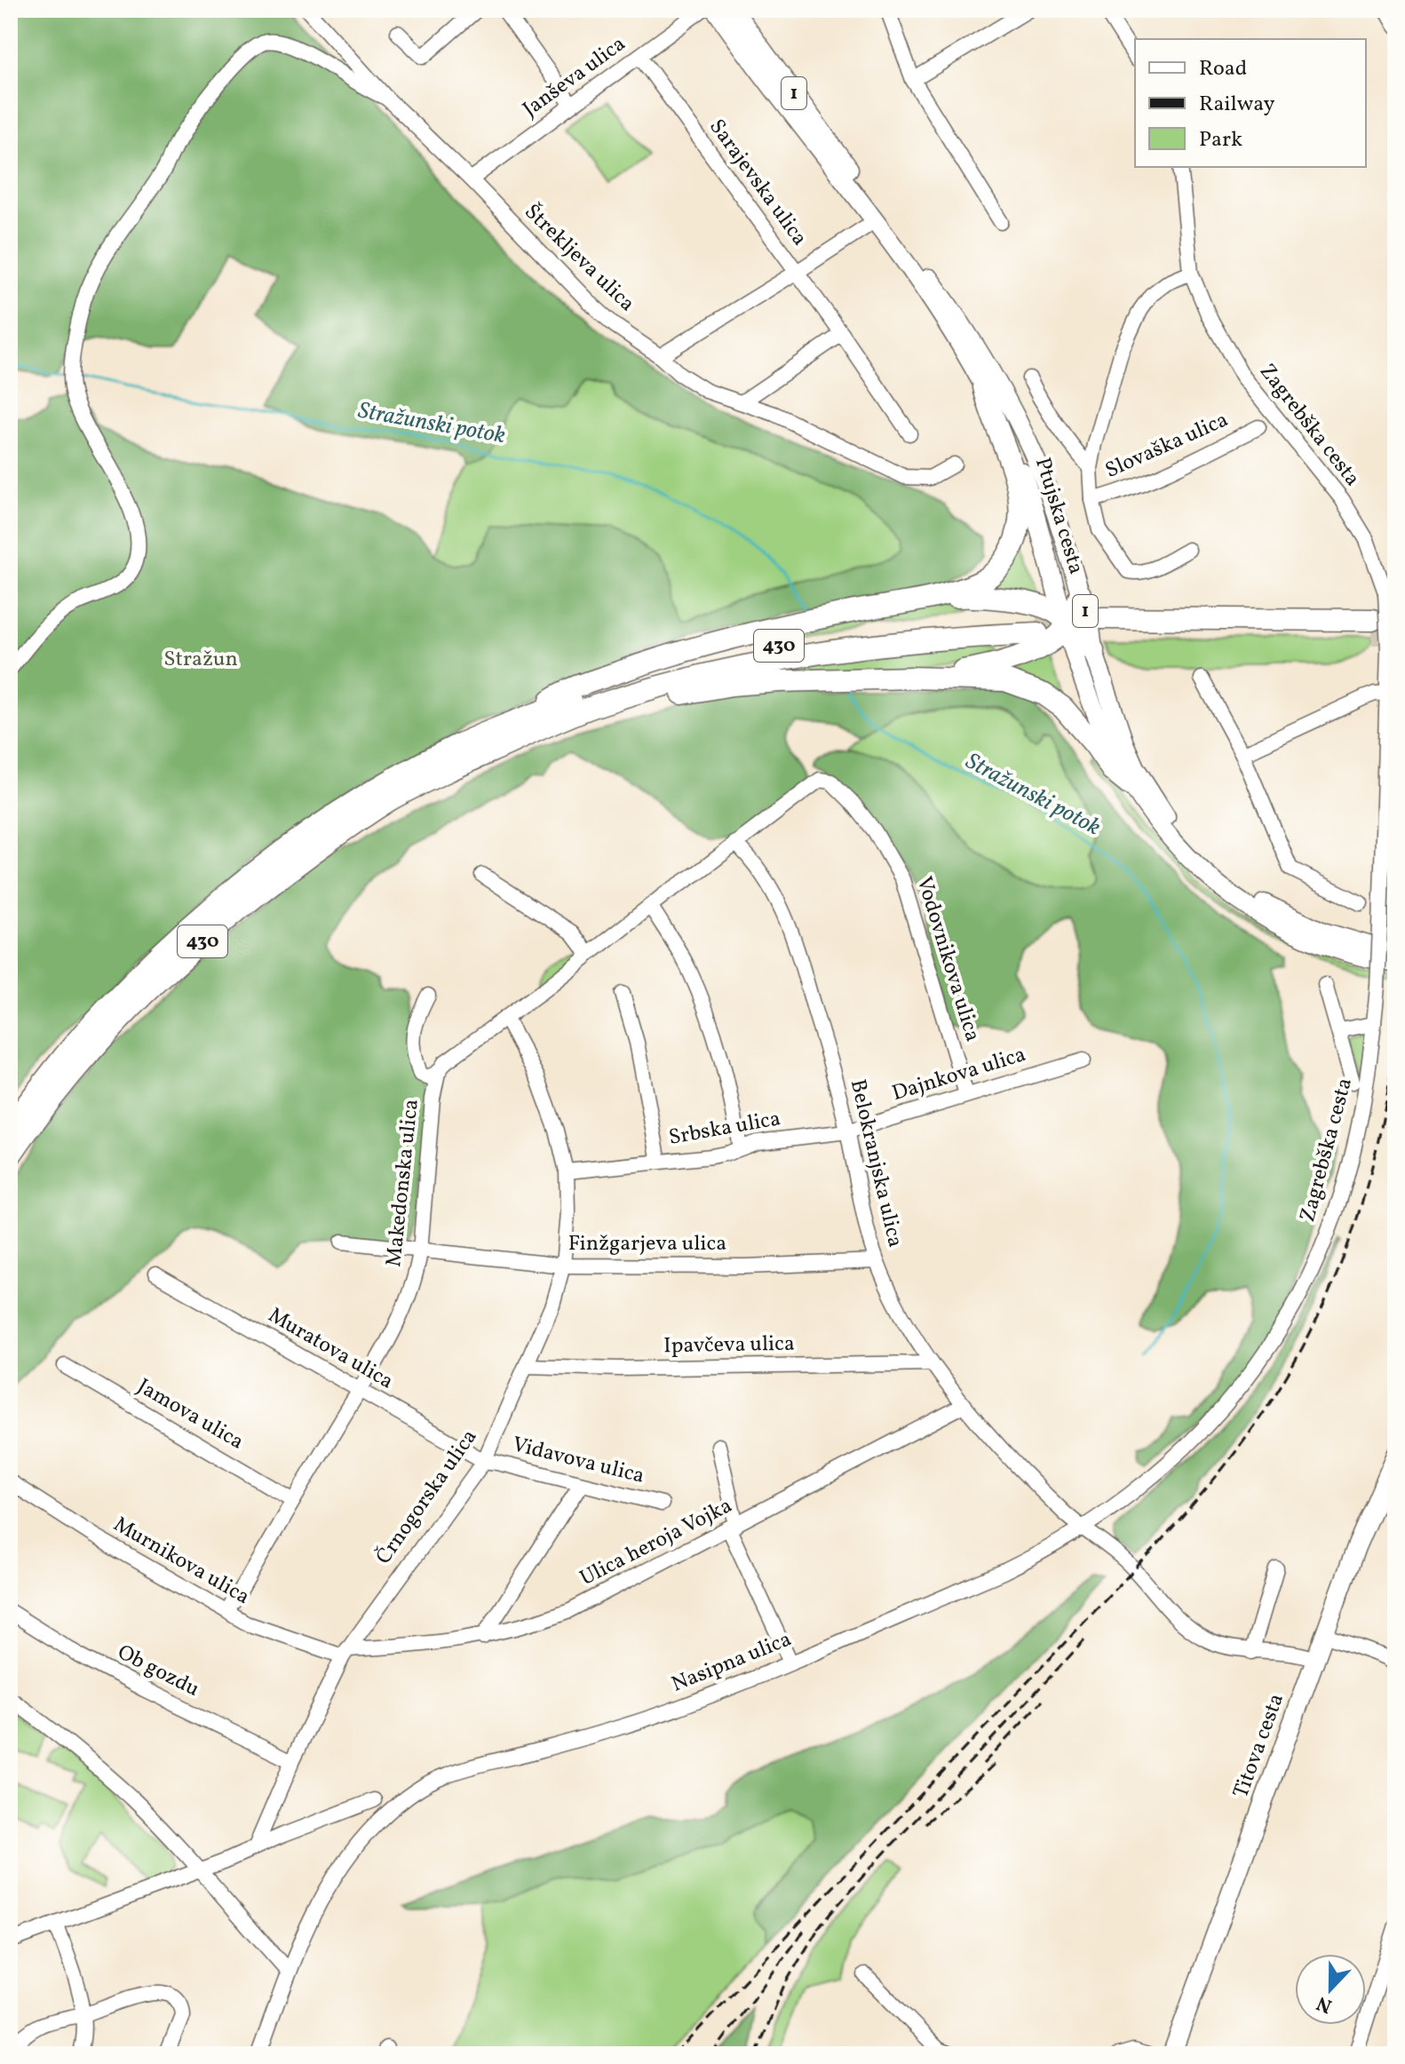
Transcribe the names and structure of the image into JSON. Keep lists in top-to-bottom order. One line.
{"streets":{"highway":["430"],"main road":["1","Ptujska cesta","Titova cesta"],"street":["Janševa ulica","Sarajevska ulica","Štrekljeva ulica","Zagrebška cesta","Slovaška ulica","Vodovnikova ulica","Dajnkova ulica","Srbska ulica","Belokranjska ulica","Makedonska ulica","Finžgarjeva ulica","Ipavčeva ulica","Muratova ulica","Jamova ulica","Vidavova ulica","Črnogorska ulica","Ulica heroja Vojka","Murnikova ulica","Nasipna ulica","Ob gozdu"]},"crossings":[["Janševa ulica","Sarajevska ulica"],["Janševa ulica","Štrekljeva ulica"],["Zagrebška cesta","Ptujska cesta"],["Zagrebška cesta","Belokranjska ulica"],["Zagrebška cesta","Nasipna ulica"],["Slovaška ulica","Ptujska cesta"],["Vodovnikova ulica","Dajnkova ulica"],["Vodovnikova ulica","Makedonska ulica"],["Dajnkova ulica","Srbska ulica"],["Dajnkova ulica","Belokranjska ulica"],["Srbska ulica","Belokranjska ulica"],["Srbska ulica","Črnogorska ulica"],["Belokranjska ulica","Makedonska ulica"],["Belokranjska ulica","Finžgarjeva ulica"],["Belokranjska ulica","Ipavčeva ulica"],["Belokranjska ulica","Ulica heroja Vojka"],["Belokranjska ulica","Nasipna ulica"],["Makedonska ulica","Finžgarjeva ulica"],["Makedonska ulica","Muratova ulica"],["Makedonska ulica","Jamova ulica"],["Makedonska ulica","Črnogorska ulica"],["Makedonska ulica","Murnikova ulica"],["Finžgarjeva ulica","Črnogorska ulica"],["Ipavčeva ulica","Črnogorska ulica"],["Muratova ulica","Vidavova ulica"],["Muratova ulica","Črnogorska ulica"],["Vidavova ulica","Črnogorska ulica"],["Črnogorska ulica","Ulica heroja Vojka"],["Črnogorska ulica","Murnikova ulica"],["Črnogorska ulica","Ob gozdu"],["Ulica heroja Vojka","Murnikova ulica"]],"water":["Stražunski potok"],"parks":["Stražun"],"legend":["Road","Railway","Park"],"north":"bottom"}
